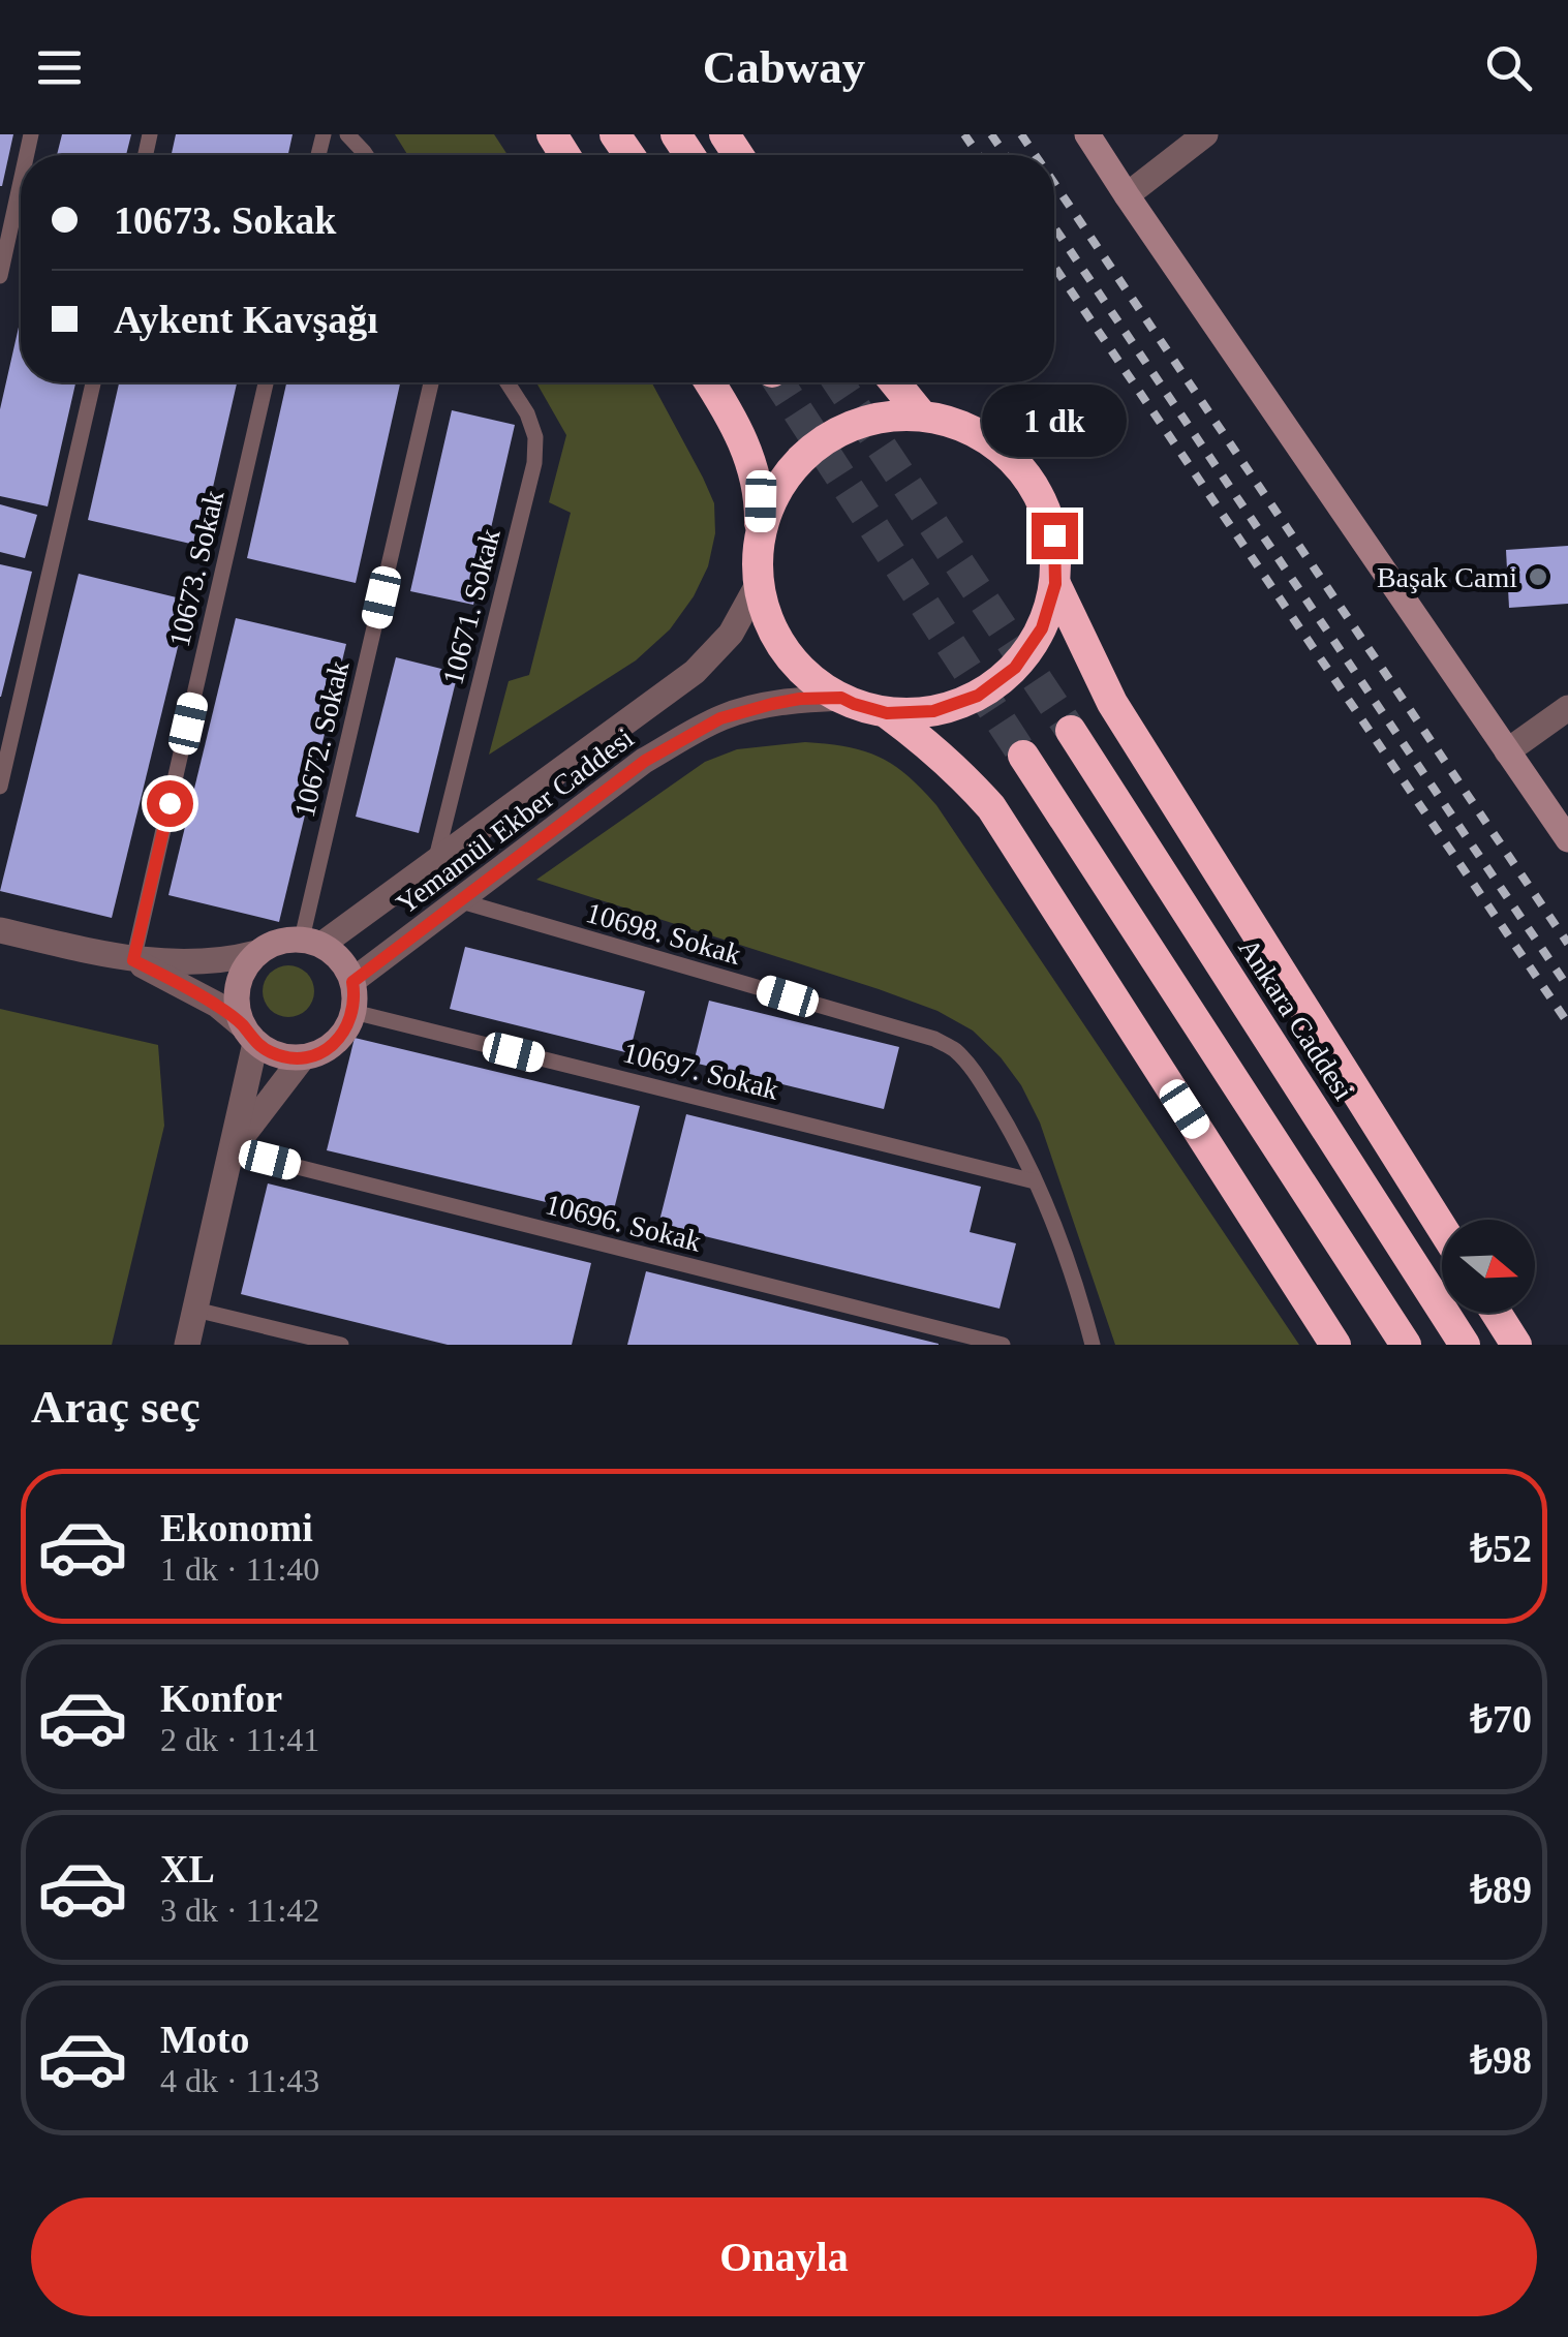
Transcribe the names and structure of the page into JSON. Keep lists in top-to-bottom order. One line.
{"streets":{"highway":["Ankara Caddesi"],"street":["Yemamül Ekber Caddesi"],"lane":["10673. Sokak","10671. Sokak","10672. Sokak","10698. Sokak","10697. Sokak","10696. Sokak"]},"crossings":[["10671. Sokak","Yemamül Ekber Caddesi"],["10672. Sokak","Yemamül Ekber Caddesi"],["10672. Sokak","10697. Sokak"],["Yemamül Ekber Caddesi","10698. Sokak"],["Yemamül Ekber Caddesi","10697. Sokak"],["10698. Sokak","10697. Sokak"]],"places":["Başak Cami"],"north":"right","page":{"header":"Cabway","banner":["10673. Sokak","Aykent Kavşağı"],"bubble":"1 dk","heading":"Araç seç","list":[{"name":"Ekonomi","note":"1 dk · 11:40","value":"₺52"},{"name":"Konfor","note":"2 dk · 11:41","value":"₺70"},{"name":"XL","note":"3 dk · 11:42","value":"₺89"},{"name":"Moto","note":"4 dk · 11:43","value":"₺98"}],"buttons":"Onayla"}}
